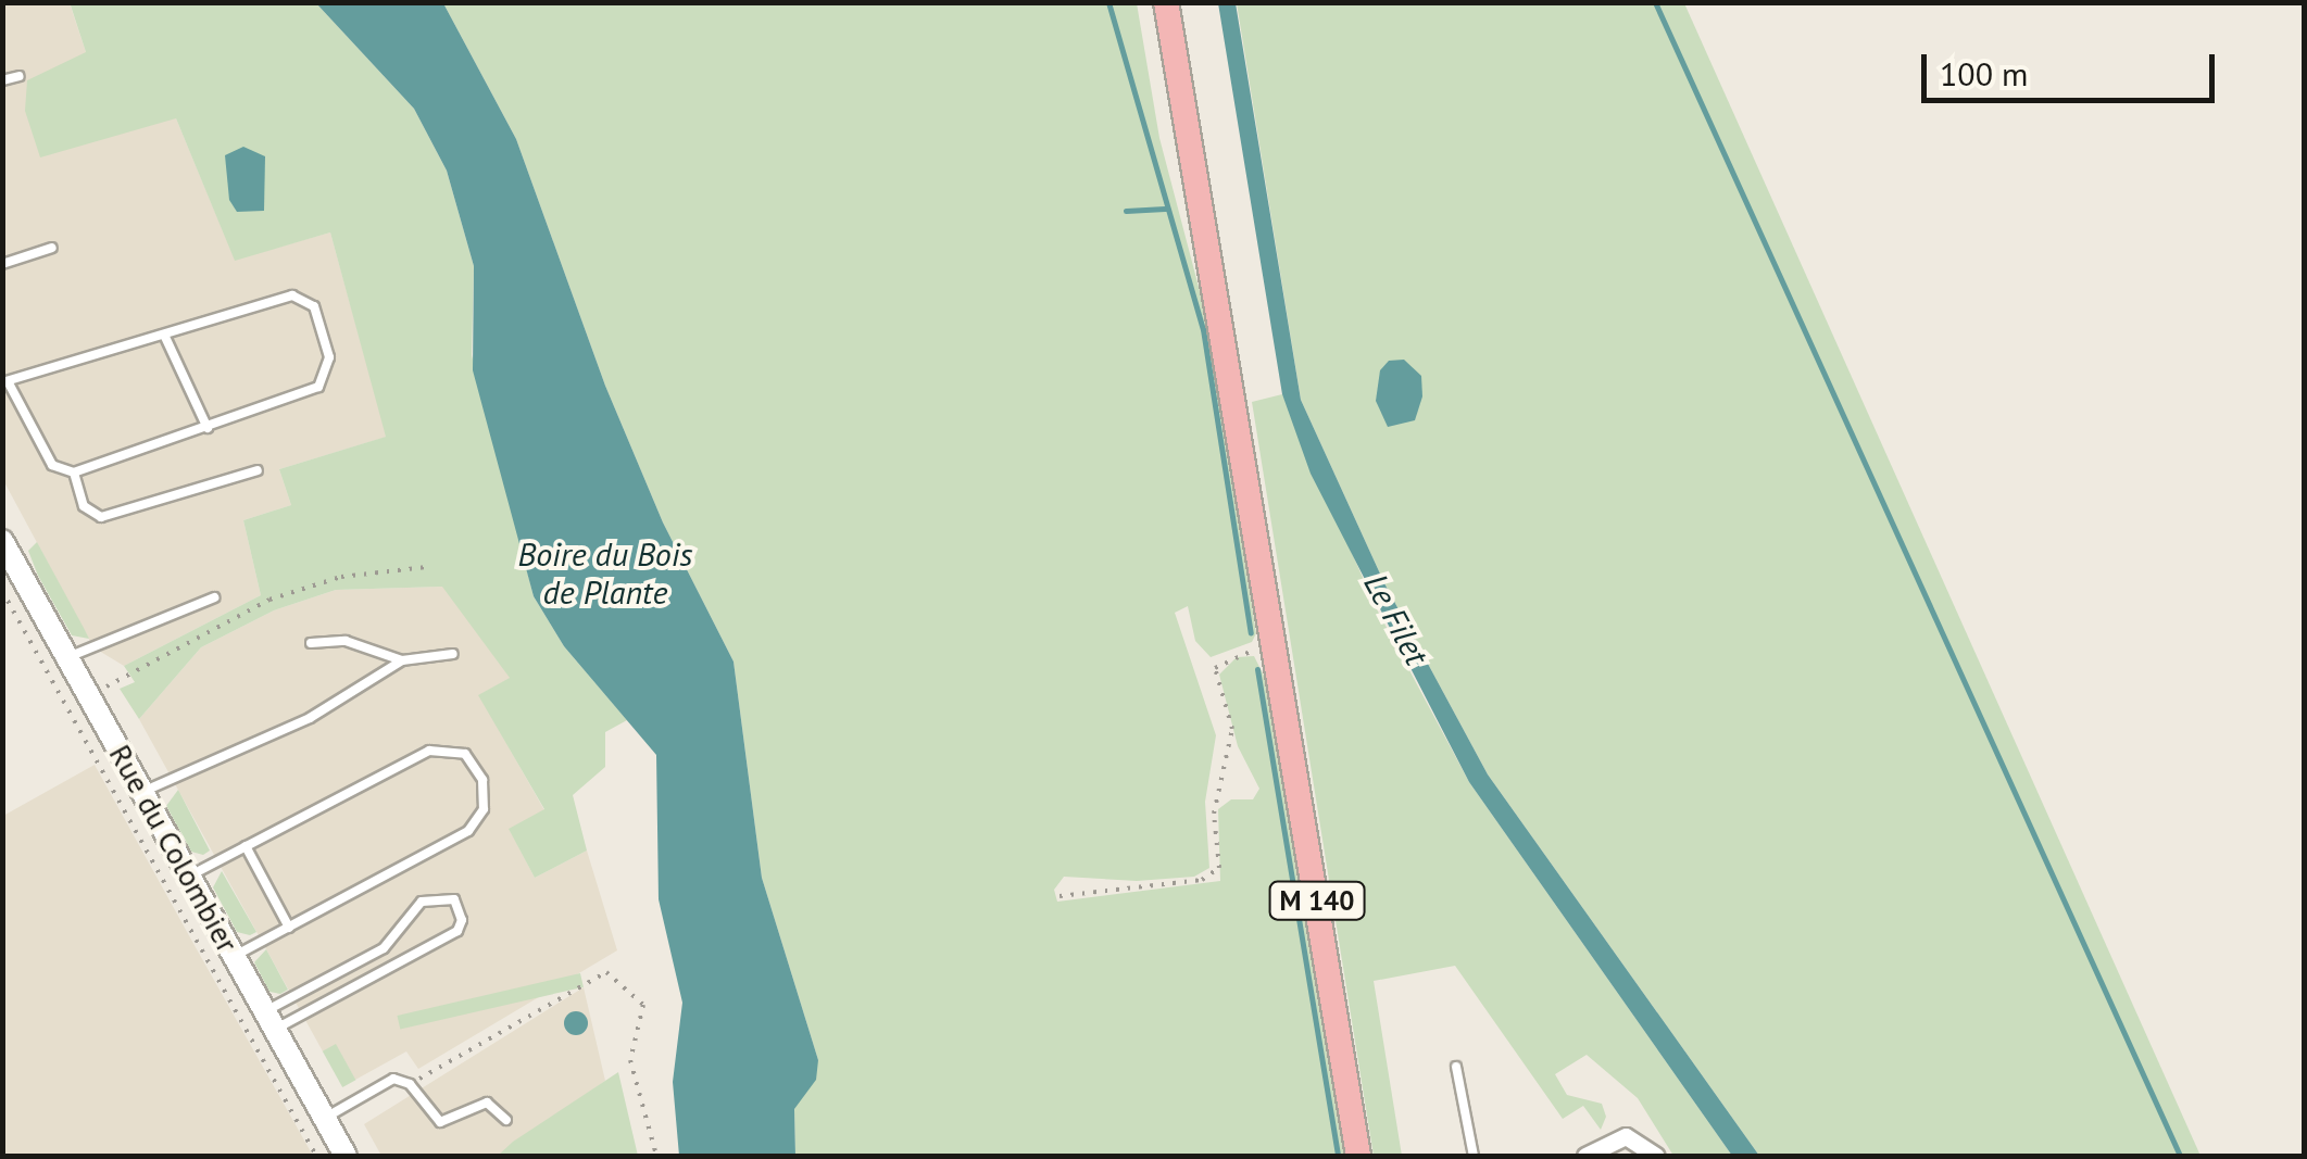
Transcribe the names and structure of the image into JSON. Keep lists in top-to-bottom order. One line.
{"streets":{"main road":["Rue du Colombier","M 140"]},"water":["Boire du Bois de Plante","Le Filet"],"scale_bar":"100 m"}
